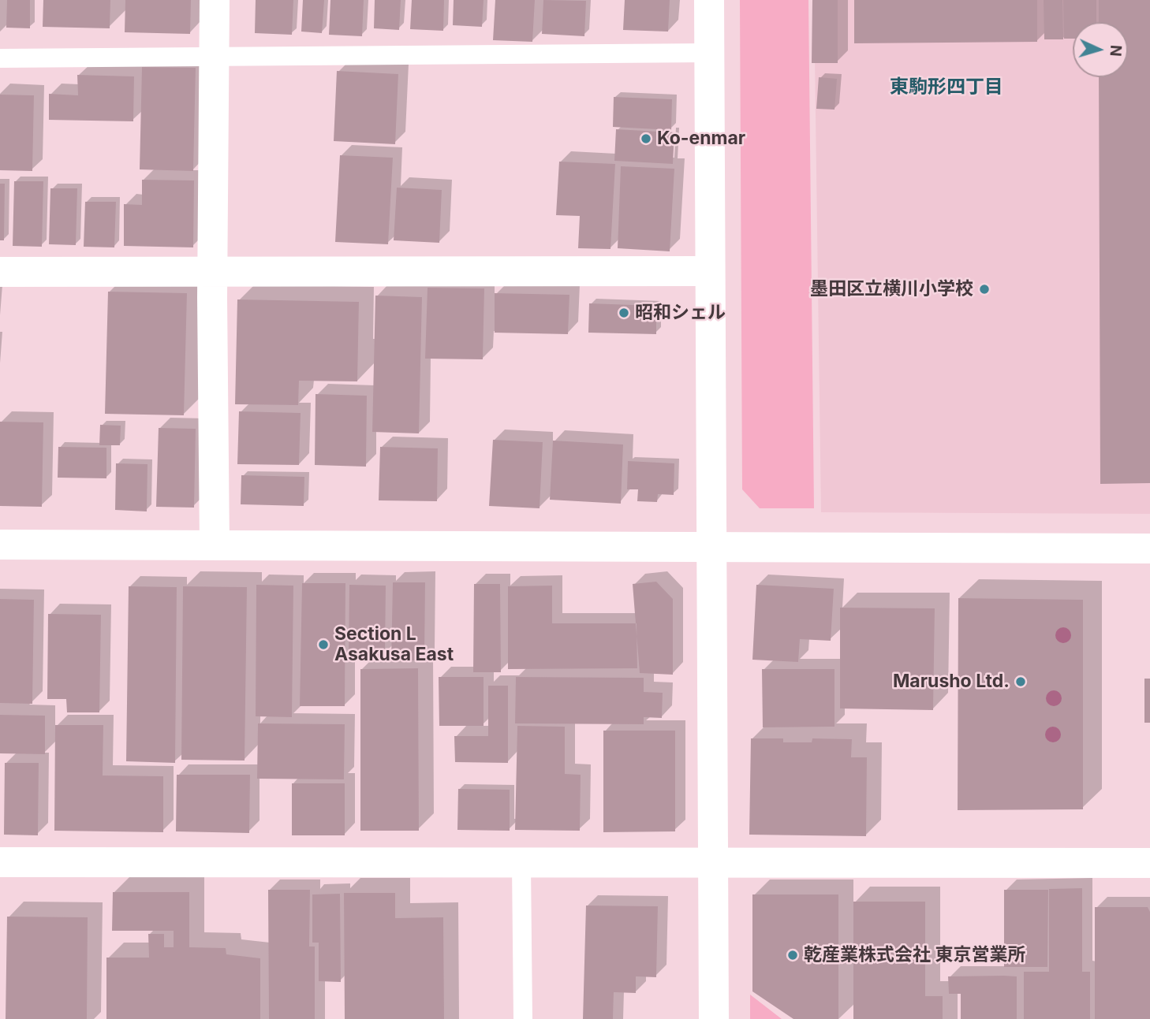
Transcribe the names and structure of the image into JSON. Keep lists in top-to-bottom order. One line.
{"districts":["東駒形四丁目"],"places":["Ko-enmar","墨田区立横川小学校","昭和シェル","Section L Asakusa East","Marusho Ltd.","乾産業株式会社 東京営業所"],"north":"right"}
